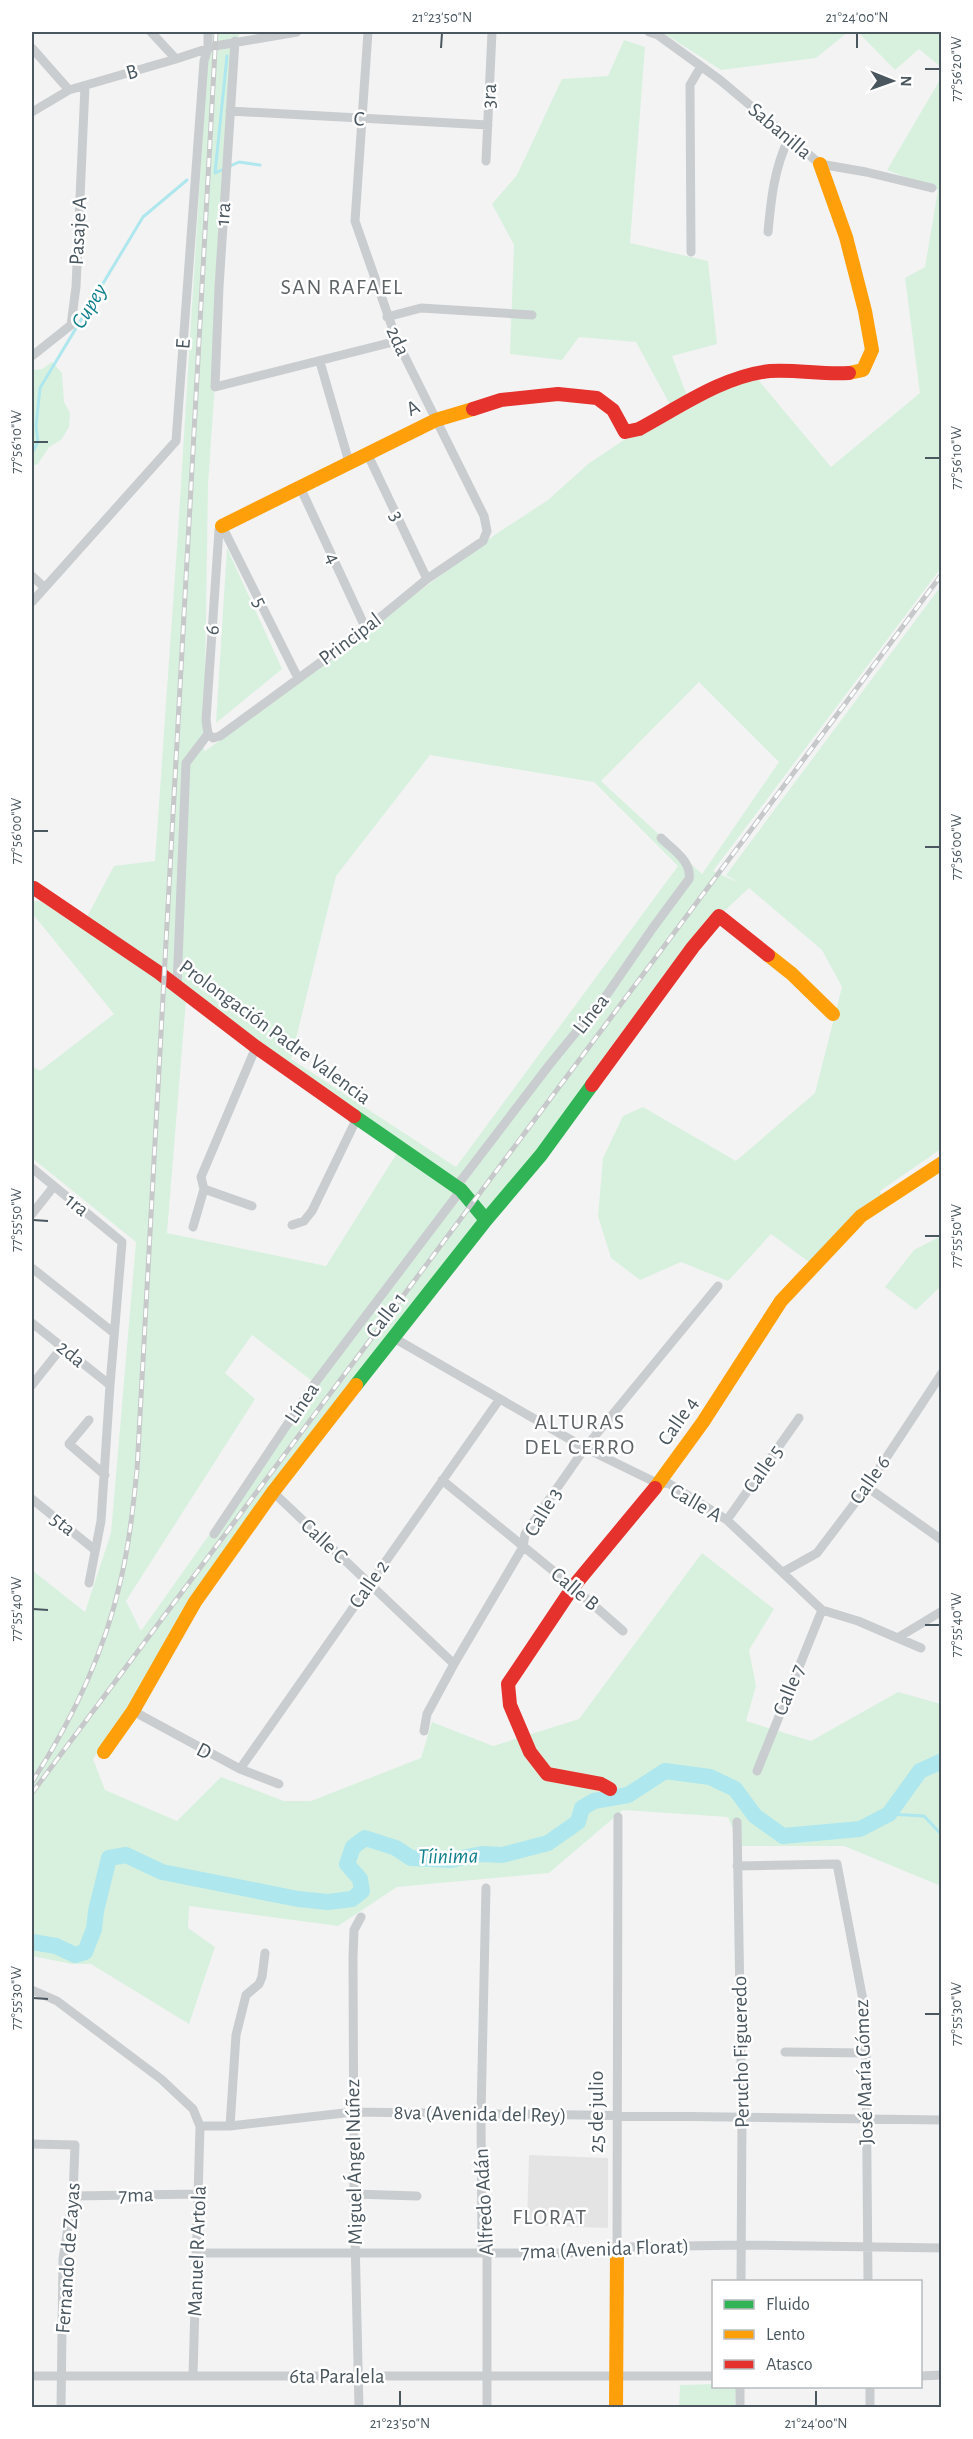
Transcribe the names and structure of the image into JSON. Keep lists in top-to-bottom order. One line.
{"streets":{"street":["B","3ra","C","Sabanilla","1ra","Pasaje A","2da","E","A","3","4","5","6","Principal","Línea","Prolongación Padre Valencia","Calle 1","Calle 4","Calle 5","Calle 6","Calle A","Calle 3","5ta","Calle C","Calle 2","Calle B","Calle 7","D","Perucho Figueredo","José María Gómez","25 de julio","8va (Avenida del Rey)","Miguel Ángel Núñez","7ma","Alfredo Adán","7ma (Avenida Florat)","Manuel R Artola","Fernando de Zayas","6ta Paralela"]},"crossings":[["B","1ra"],["B","Pasaje A"],["B","E"],["3ra","C"],["C","1ra"],["C","2da"],["Sabanilla","A"],["2da","A"],["2da","Principal"],["A","3"],["A","4"],["A","5"],["A","6"],["3","Principal"],["4","Principal"],["5","6"],["5","Principal"],["6","Principal"],["Línea","Prolongación Padre Valencia"],["Prolongación Padre Valencia","Calle 1"],["Calle 1","Calle A"],["Calle 1","Calle C"],["Calle 1","D"],["Calle 4","Calle A"],["Calle 4","Calle B"],["Calle 5","Calle A"],["Calle 6","Calle A"],["Calle A","Calle 3"],["Calle A","Calle 2"],["Calle A","Calle 7"],["Calle 3","Calle C"],["Calle 3","Calle B"],["Calle C","Calle 2"],["Calle 2","Calle B"],["Calle 2","D"],["Perucho Figueredo","José María Gómez"],["Perucho Figueredo","8va (Avenida del Rey)"],["Perucho Figueredo","7ma (Avenida Florat)"],["José María Gómez","8va (Avenida del Rey)"],["José María Gómez","7ma (Avenida Florat)"],["25 de julio","8va (Avenida del Rey)"],["25 de julio","7ma (Avenida Florat)"],["25 de julio","6ta Paralela"],["8va (Avenida del Rey)","Miguel Ángel Núñez"],["8va (Avenida del Rey)","Alfredo Adán"],["8va (Avenida del Rey)","Manuel R Artola"],["Miguel Ángel Núñez","7ma (Avenida Florat)"],["Miguel Ángel Núñez","6ta Paralela"],["7ma","Manuel R Artola"],["7ma","Fernando de Zayas"],["Alfredo Adán","7ma (Avenida Florat)"],["Alfredo Adán","6ta Paralela"],["7ma (Avenida Florat)","Manuel R Artola"],["Manuel R Artola","6ta Paralela"],["Fernando de Zayas","6ta Paralela"]],"districts":["SAN RAFAEL","ALTURAS DEL CERRO","FLORAT"],"water":["Cupey","Tíinima"],"legend":["Fluido","Lento","Atasco"],"north":"right","coordinates":["21°23'50\"N","21°24'00\"N","77°56'20\"W","77°56'10\"W","77°56'00\"W","77°55'50\"W","77°55'40\"W","77°55'30\"W"]}
